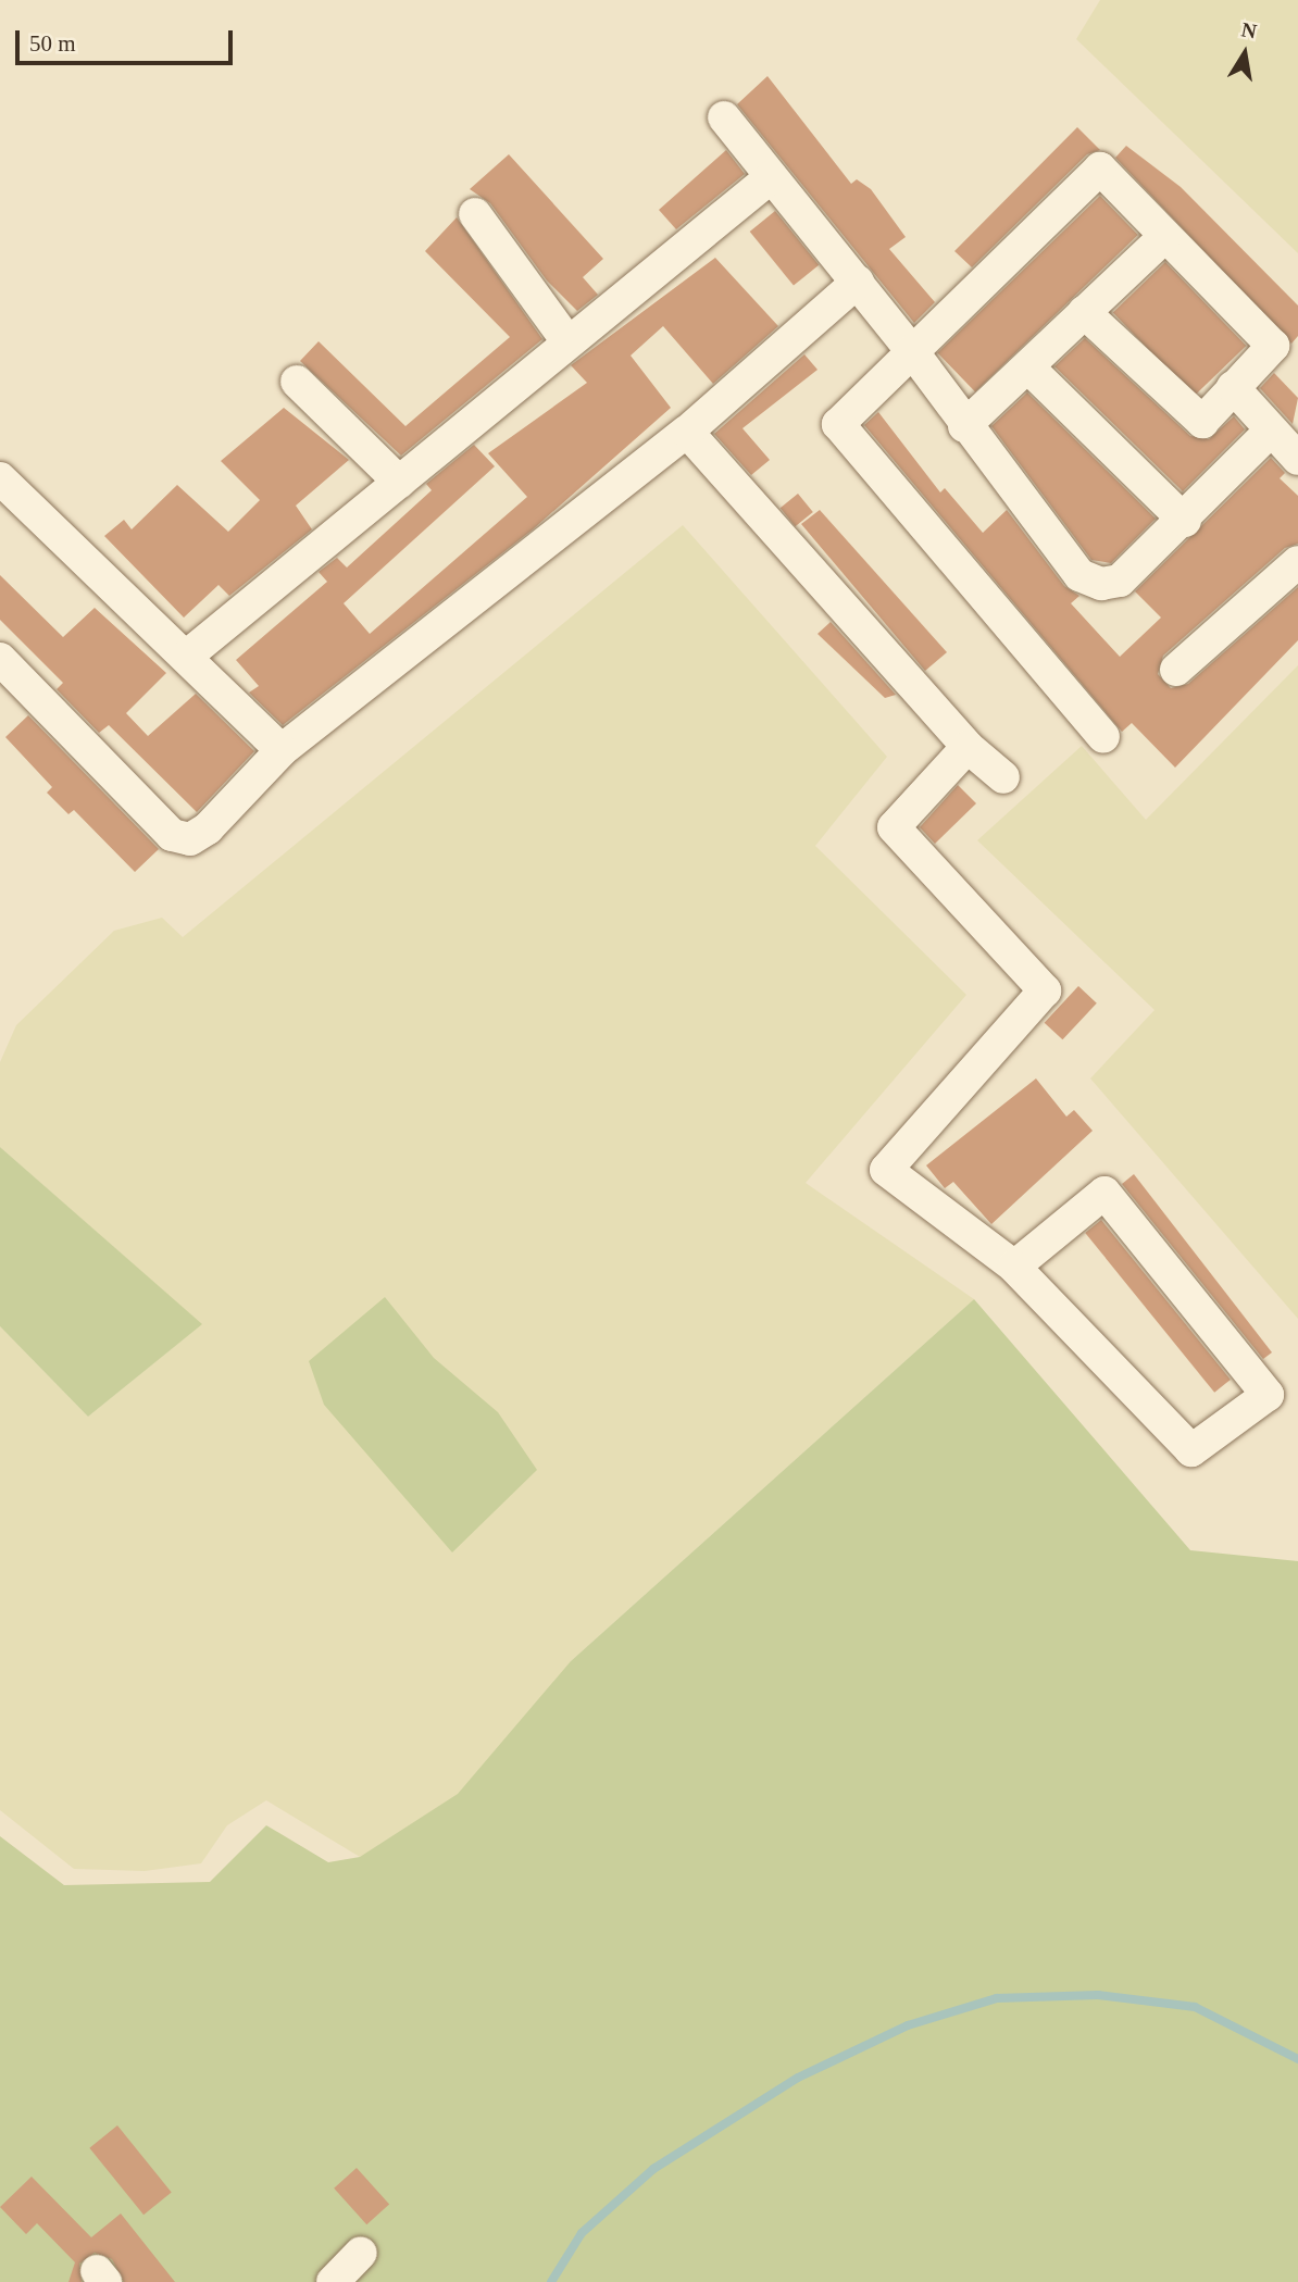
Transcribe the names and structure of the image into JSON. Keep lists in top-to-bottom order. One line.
{"scale_bar":"50 m","north":"top"}
